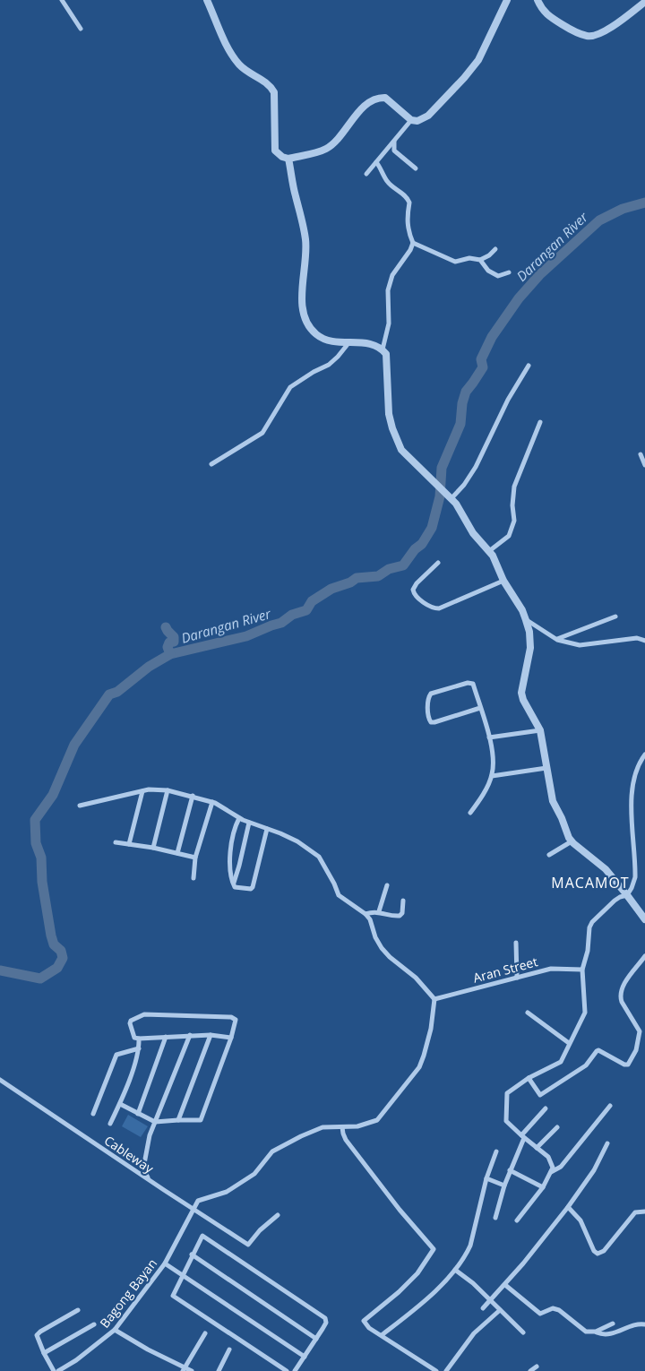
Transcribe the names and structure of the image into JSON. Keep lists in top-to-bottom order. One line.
{"streets":{"street":["Aran Street","Cableway","Bagong Bayan"]},"crossings":[["Cableway","Bagong Bayan"]],"districts":["MACAMOT"],"water":["Darangan River"]}
